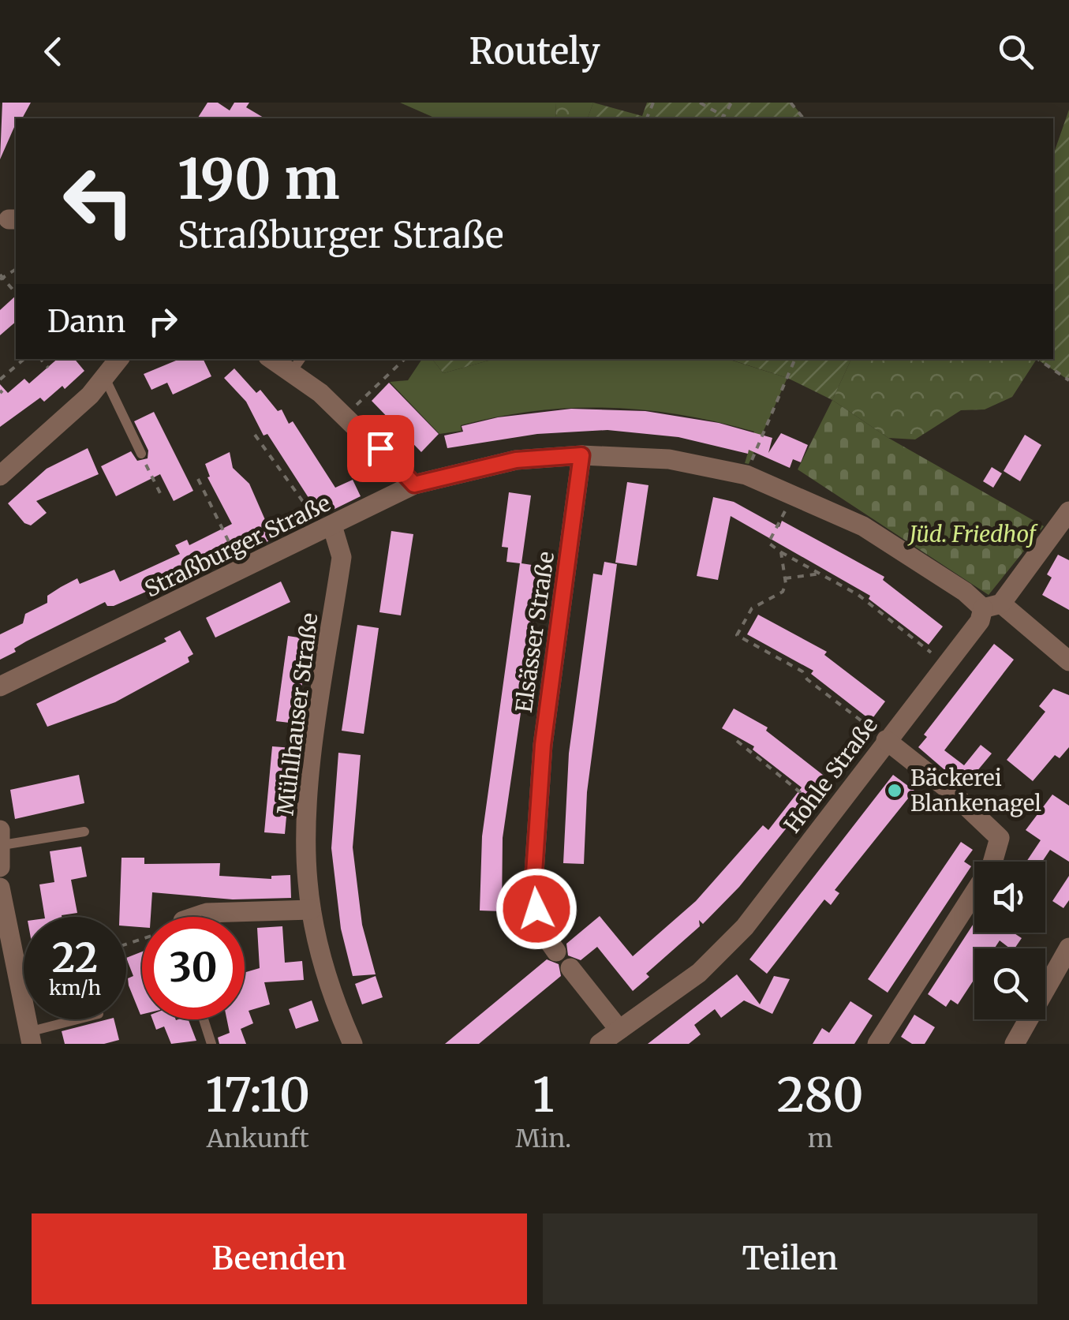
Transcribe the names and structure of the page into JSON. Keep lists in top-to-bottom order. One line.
{"streets":{"street":["Straßburger Straße","Elsässer Straße","Mühlhauser Straße","Hohle Straße"]},"crossings":[["Straßburger Straße","Elsässer Straße"],["Straßburger Straße","Mühlhauser Straße"],["Straßburger Straße","Hohle Straße"]],"parks":["Jüd. Friedhof"],"places":["Bäckerei Blankenagel"],"page":{"header":"Routely","turn":["190 m","Straßburger Straße"],"then":"Dann","speed":"22 km/h","limit":"30","eta":["17:10","Ankunft","1","Min.","280","m"],"buttons":["Beenden","Teilen"]}}
